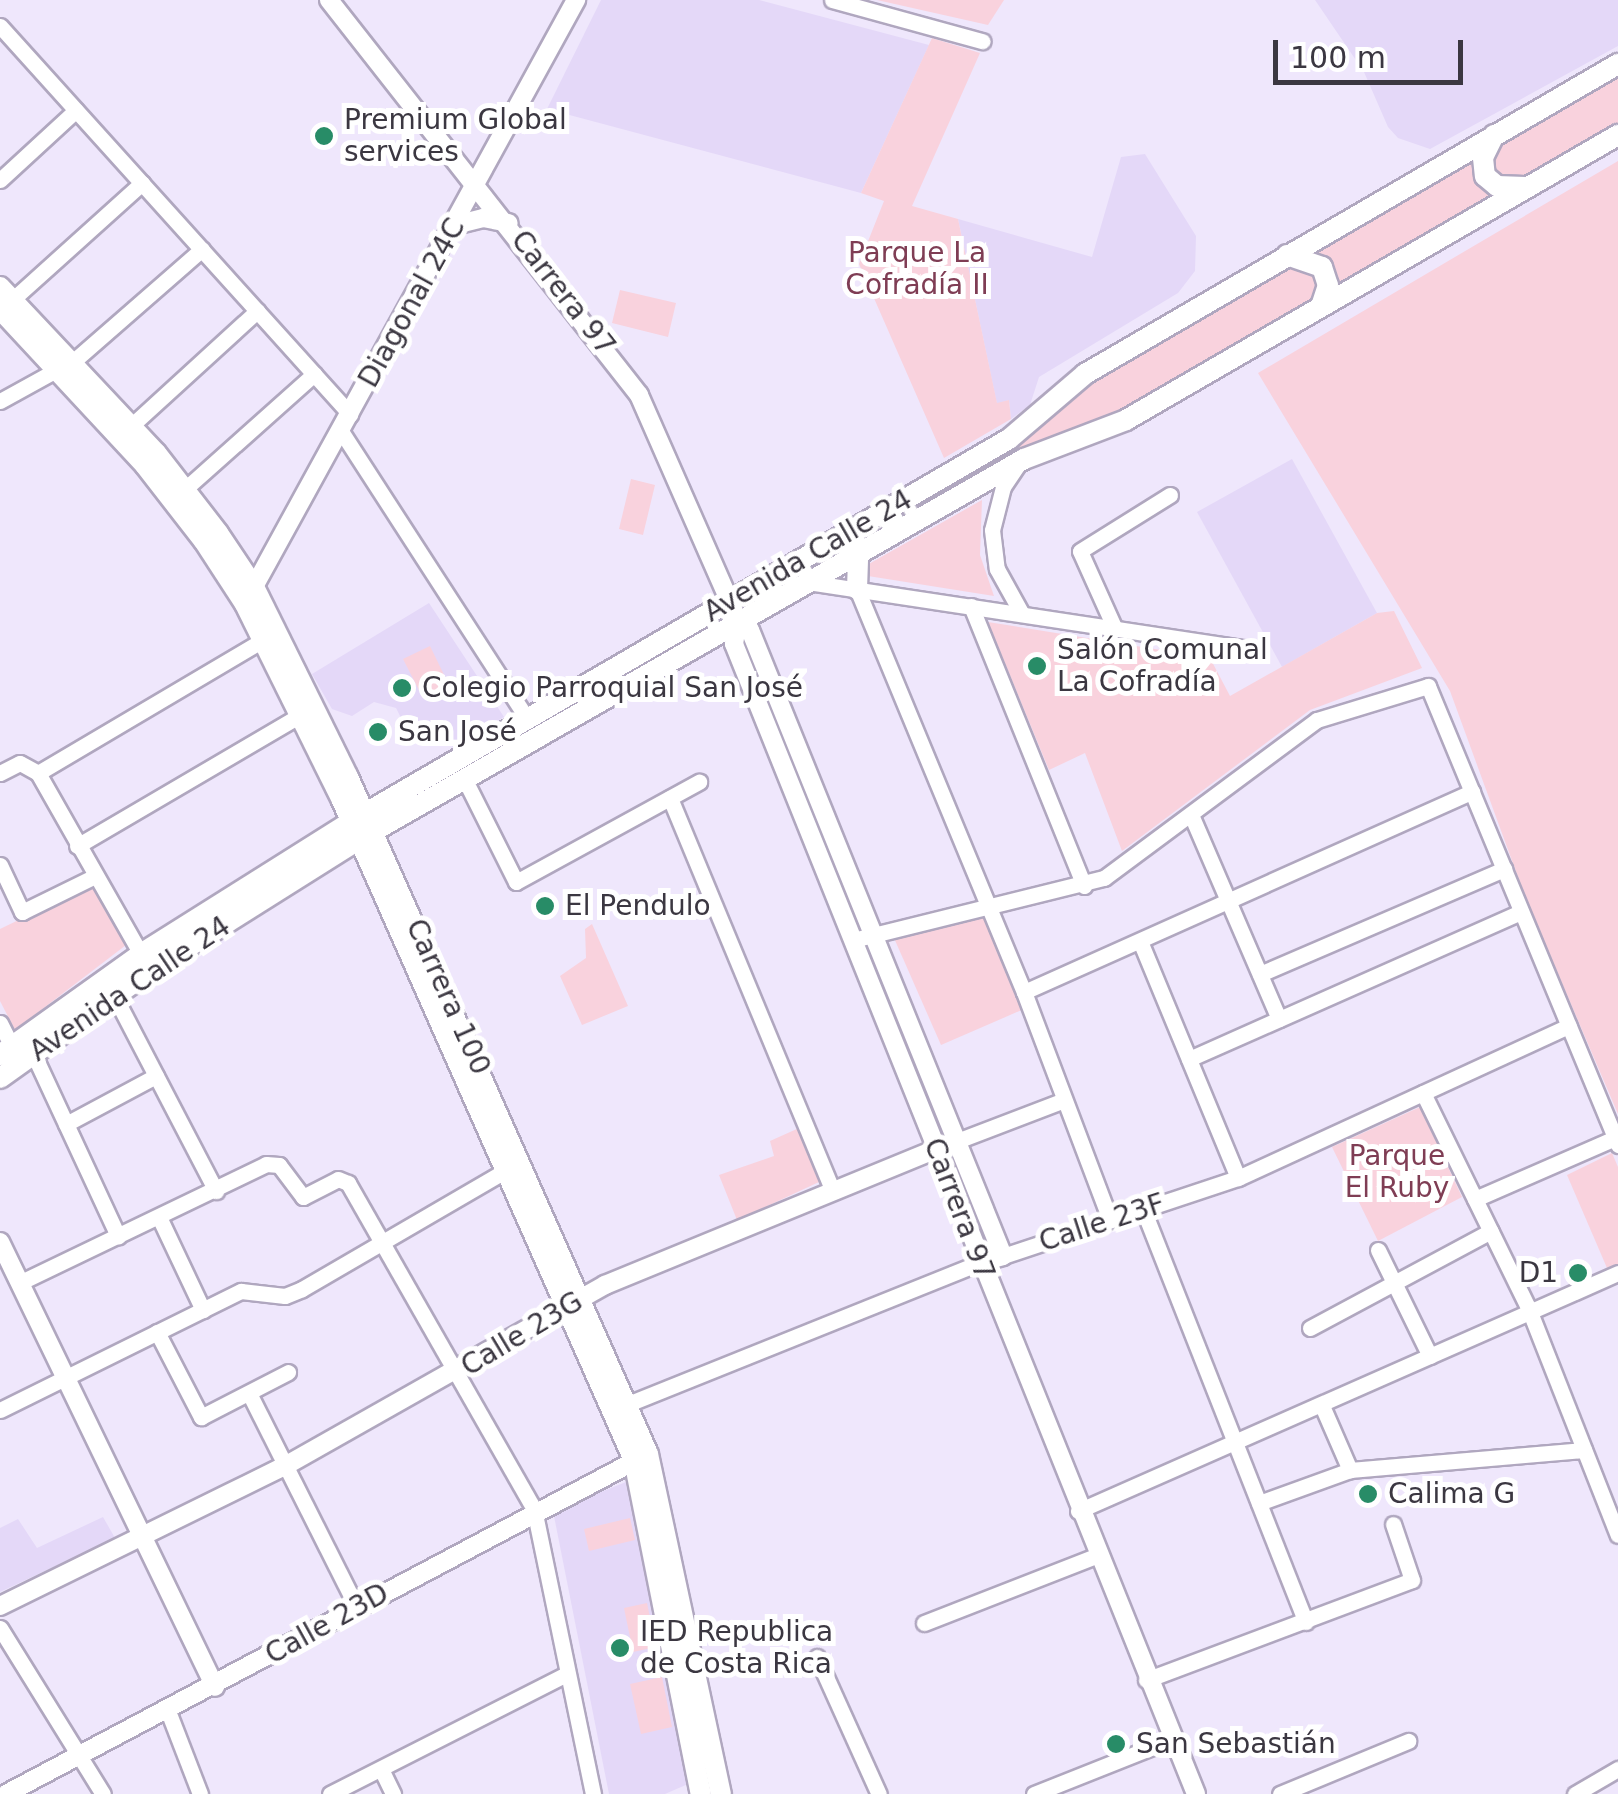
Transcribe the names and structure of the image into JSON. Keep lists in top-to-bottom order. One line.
{"streets":{"main road":["Avenida Calle 24","Carrera 100"],"street":["Carrera 97","Diagonal 24C","Calle 23F","Calle 23G","Calle 23D"]},"crossings":[["Carrera 97","Diagonal 24C"],["Carrera 97","Avenida Calle 24"],["Carrera 97","Calle 23F"],["Carrera 97","Calle 23G"],["Diagonal 24C","Carrera 100"],["Avenida Calle 24","Carrera 100"],["Carrera 100","Calle 23F"],["Carrera 100","Calle 23G"],["Carrera 100","Calle 23D"]],"parks":["Parque La Cofradía II","Parque El Ruby"],"places":["Premium Global services","Salón Comunal La Cofradía","Colegio Parroquial San José","San José","El Pendulo","D1","Calima G","IED Republica de Costa Rica","San Sebastián"],"scale_bar":"100 m"}
